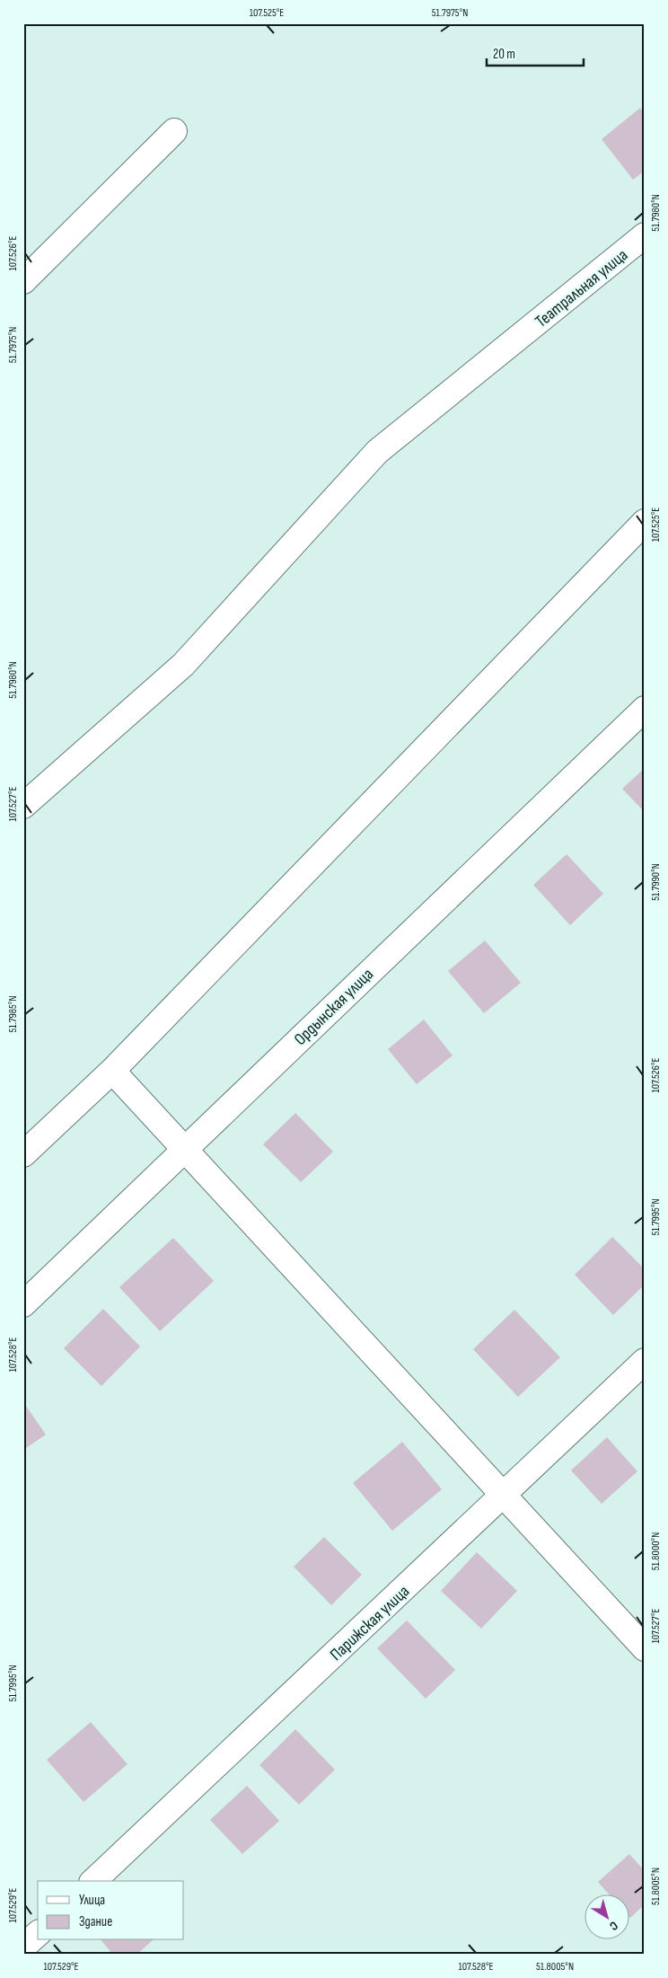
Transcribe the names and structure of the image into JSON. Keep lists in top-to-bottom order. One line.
{"streets":{"street":["Театральная улица","Ордынская улица","Парижская улица"]},"legend":["Улица","Здание"],"scale_bar":"20 m","north":"bottom right","coordinates":["107.525°E","51.7975°N","51.7980°N","107.526°E","107.527°E","51.7990°N","51.7985°N","51.7995°N","107.528°E","51.8000°N","51.8005°N","107.529°E"]}
